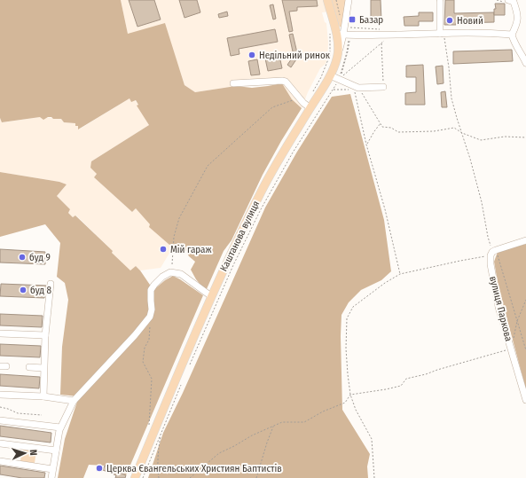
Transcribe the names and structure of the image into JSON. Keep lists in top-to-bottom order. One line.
{"streets":{"main road":["Каштанова вулиця"],"street":["вулиця Паркова"]},"places":{"transit":["Базар"],"other":["Новий","Недільний ринок","Мій гараж","буд 9","буд 8","Церква Євангельських Християн Баптистів"]},"north":"right"}
